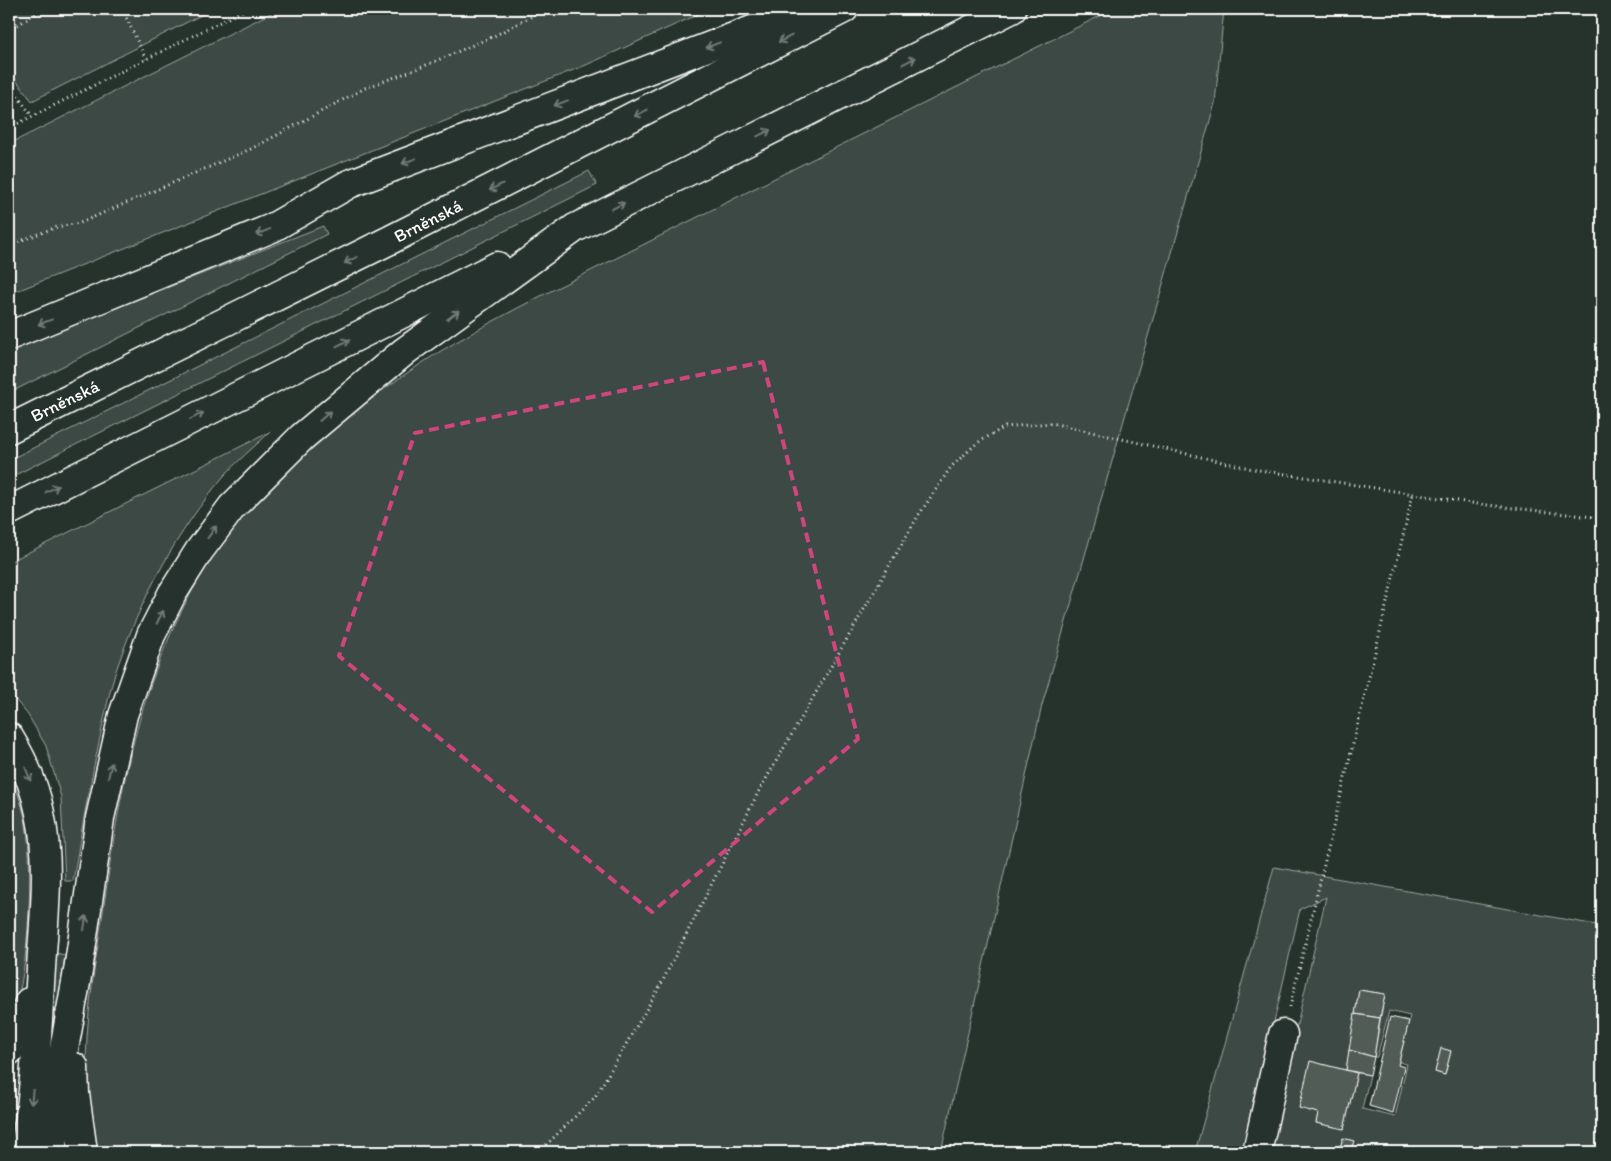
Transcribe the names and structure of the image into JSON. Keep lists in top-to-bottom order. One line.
{"streets":{"main road":["Brněnská"]}}
